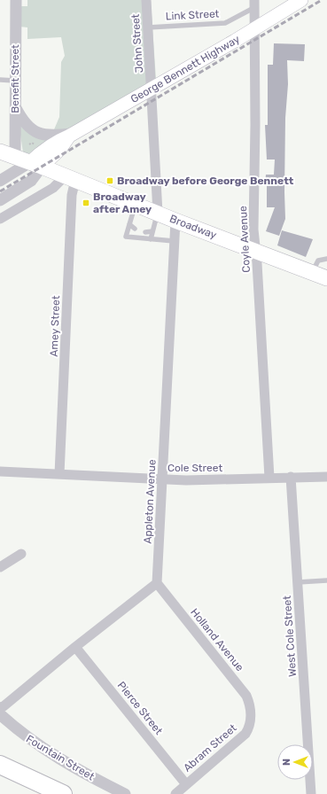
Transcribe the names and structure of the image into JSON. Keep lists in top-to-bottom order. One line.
{"streets":{"main road":["George Bennett Highway","Broadway"],"street":["John Street","Benefit Street","Coyle Avenue","Amey Street","Cole Street","Appleton Avenue","West Cole Street","Holland Avenue","Pierce Street","Abram Street","Fountain Street"],"lane":["Link Street"]},"crossings":[["Link Street","John Street"],["Link Street","Coyle Avenue"],["John Street","George Bennett Highway"],["John Street","Broadway"],["George Bennett Highway","Broadway"],["George Bennett Highway","Coyle Avenue"],["Benefit Street","Broadway"],["Broadway","Coyle Avenue"],["Broadway","Amey Street"],["Broadway","Appleton Avenue"],["Coyle Avenue","Cole Street"],["Amey Street","Cole Street"],["Cole Street","Appleton Avenue"],["Cole Street","West Cole Street"],["Appleton Avenue","Holland Avenue"],["Holland Avenue","Abram Street"],["Pierce Street","Abram Street"]],"places":{"transit":["Broadway before George Bennett","Broadway after Amey"]},"north":"left"}
